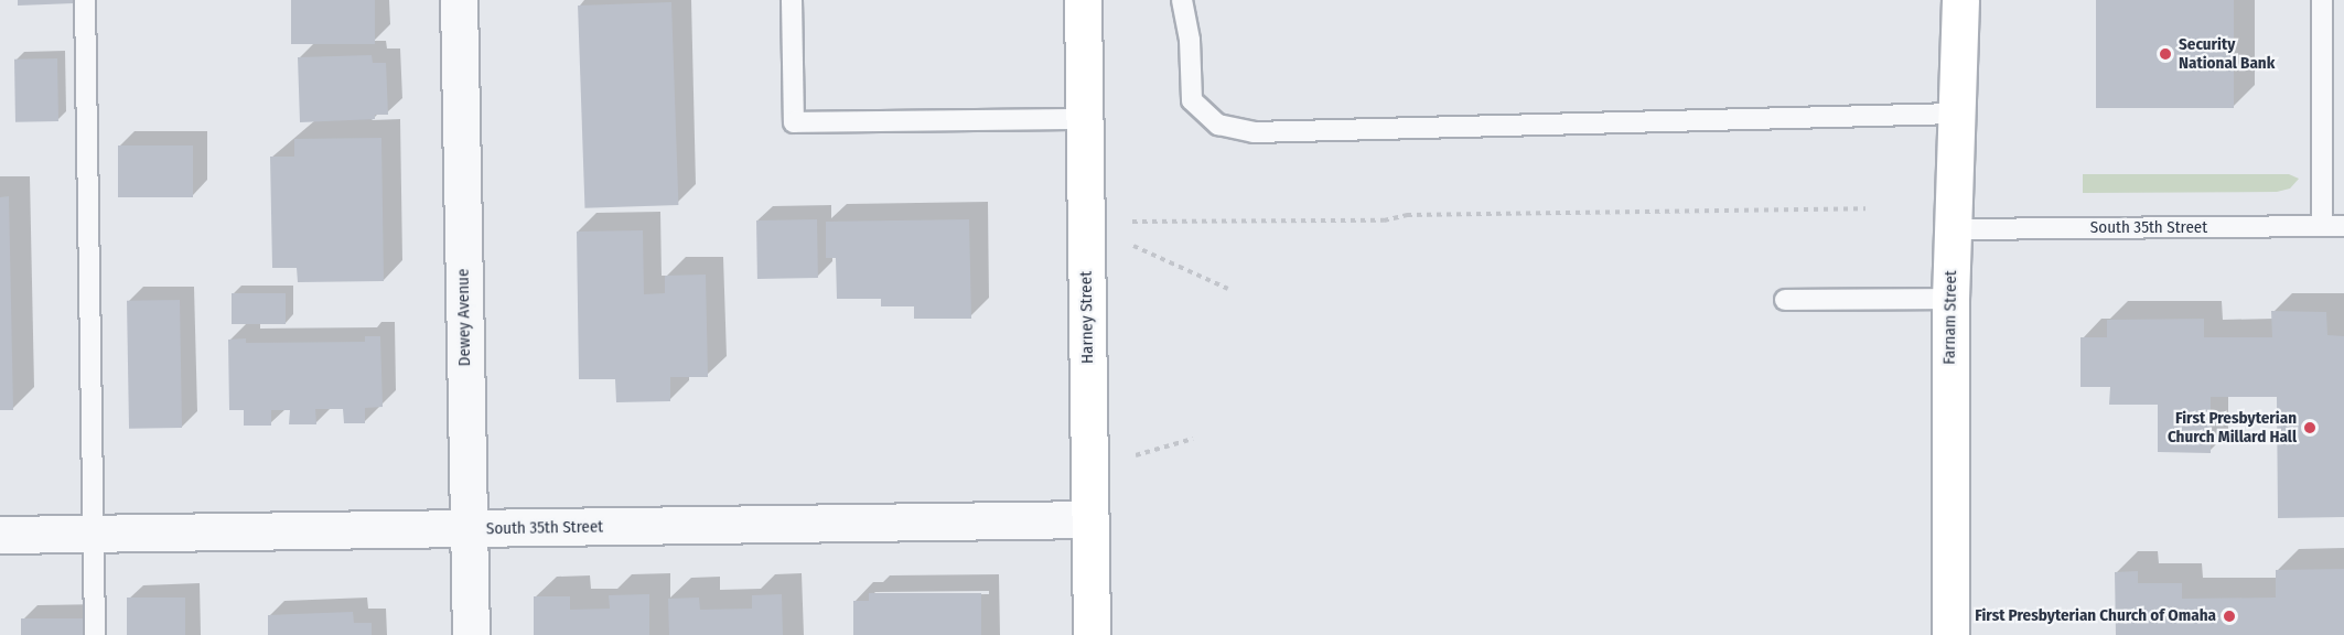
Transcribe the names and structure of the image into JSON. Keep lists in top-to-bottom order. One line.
{"streets":{"main road":["Harney Street","Farnam Street"],"street":["South 35th Street","Dewey Avenue"]},"crossings":[["South 35th Street","Dewey Avenue"],["South 35th Street","Harney Street"],["South 35th Street","Farnam Street"]],"places":["Security National Bank","First Presbyterian Church Millard Hall","First Presbyterian Church of Omaha"]}
